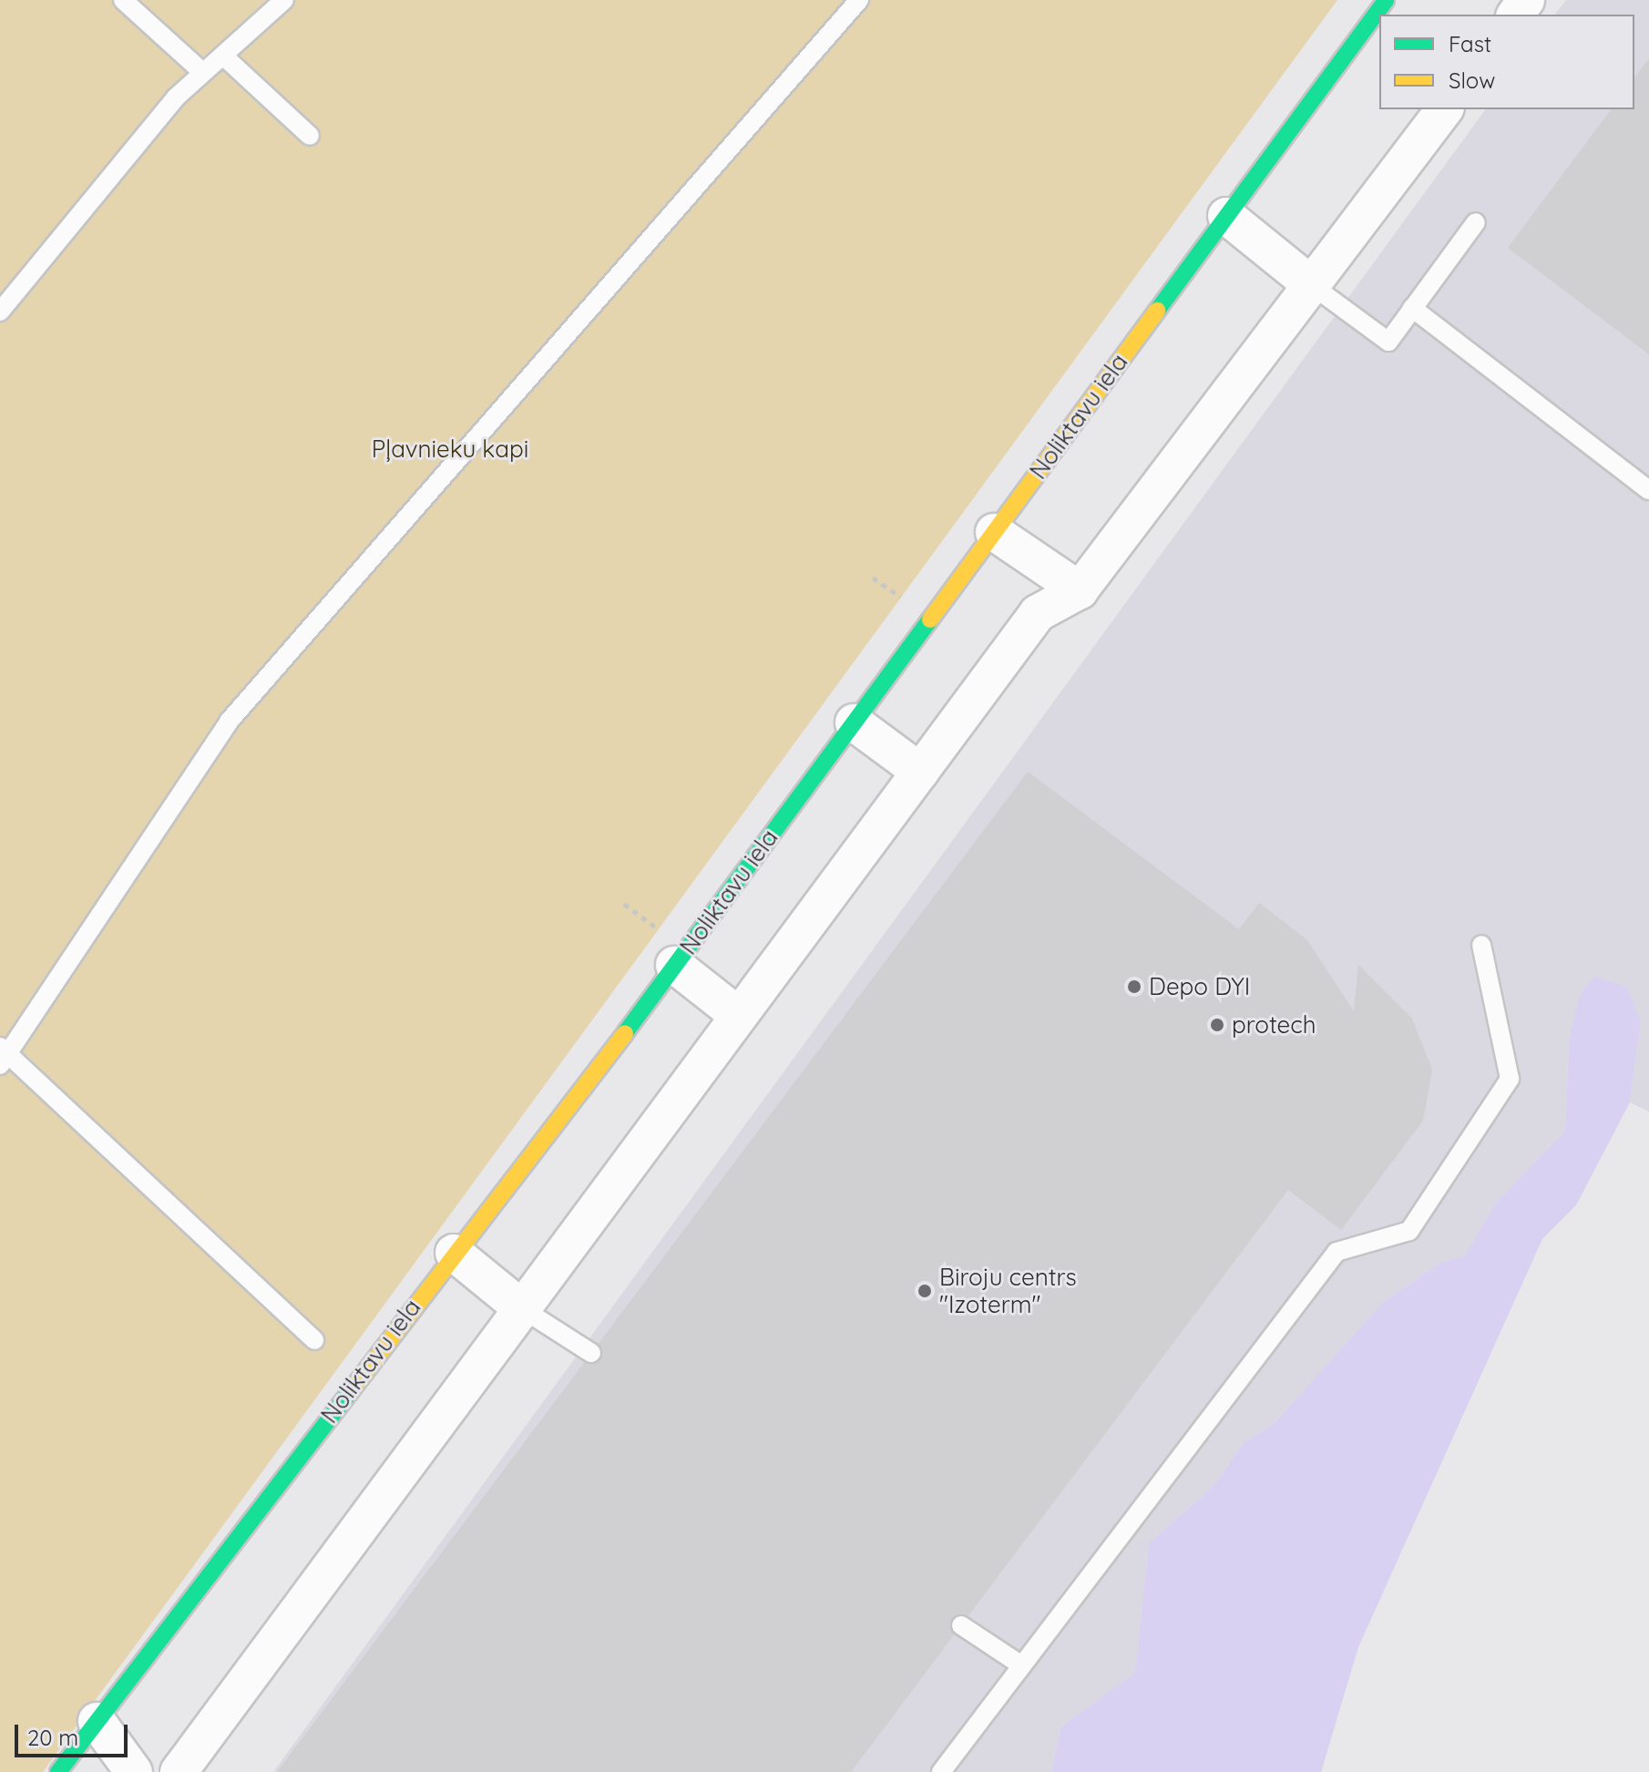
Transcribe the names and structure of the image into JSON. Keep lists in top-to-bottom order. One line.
{"streets":{"street":["Noliktavu iela"]},"parks":["Pļavnieku kapi"],"places":["Depo DYI","protech","Biroju centrs \"Izoterm\""],"legend":["Fast","Slow"],"scale_bar":"20 m"}
